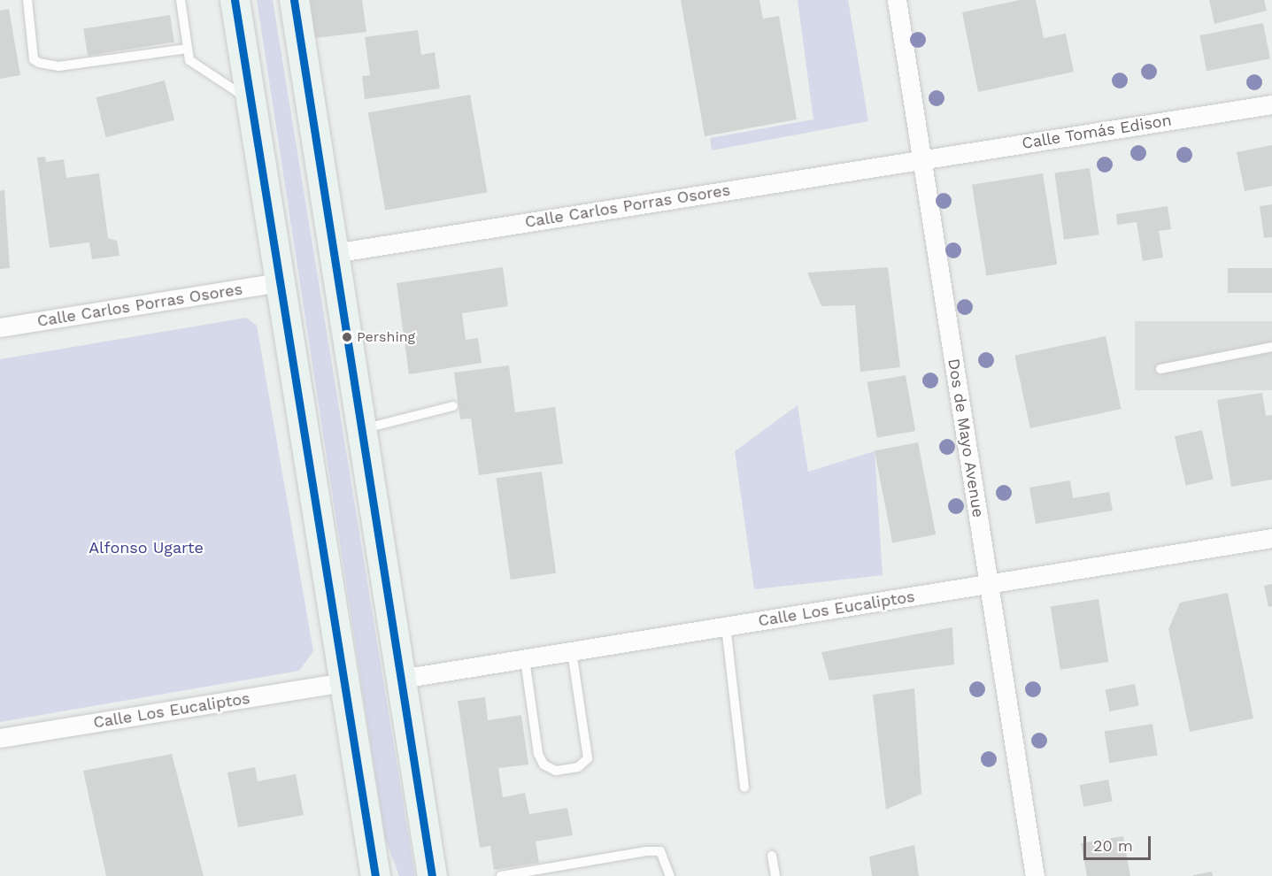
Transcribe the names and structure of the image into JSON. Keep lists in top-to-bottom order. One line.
{"streets":{"street":["Calle Tomás Edison","Calle Carlos Porras Osores","Dos de Mayo Avenue","Calle Los Eucaliptos"]},"crossings":[["Calle Tomás Edison","Calle Carlos Porras Osores"],["Calle Tomás Edison","Dos de Mayo Avenue"],["Calle Carlos Porras Osores","Dos de Mayo Avenue"],["Dos de Mayo Avenue","Calle Los Eucaliptos"]],"parks":["Alfonso Ugarte"],"places":["Pershing"],"scale_bar":"20 m"}
